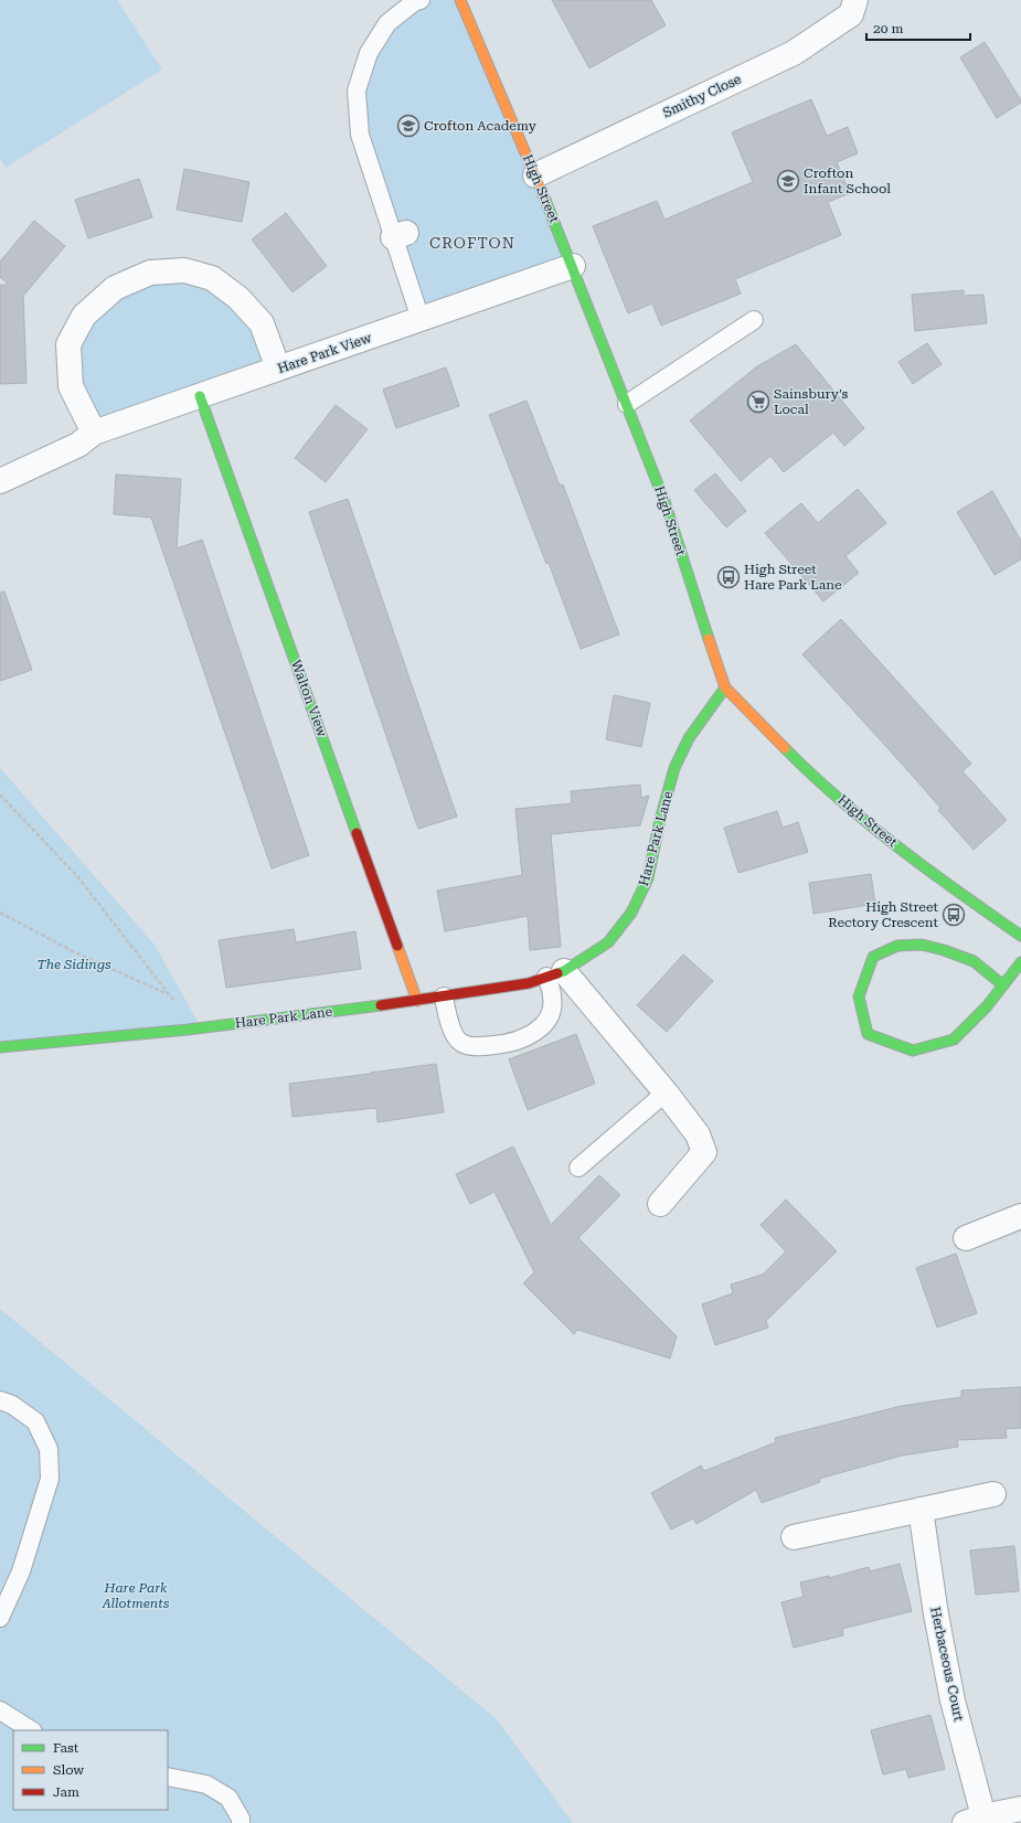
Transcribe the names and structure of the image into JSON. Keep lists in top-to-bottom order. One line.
{"streets":{"street":["Smithy Close","High Street","Hare Park View","Walton View","Hare Park Lane","Herbaceous Court"]},"crossings":[["Smithy Close","High Street"],["High Street","Hare Park View"],["High Street","Hare Park Lane"],["Hare Park View","Walton View"],["Walton View","Hare Park Lane"]],"districts":["CROFTON"],"parks":["The Sidings","Hare Park Allotments"],"places":{"school or university":["Crofton Academy","Crofton Infant School"],"supermarket":["Sainsbury's Local"],"bus stop":["High Street Hare Park Lane","High Street Rectory Crescent"]},"legend":["Fast","Slow","Jam"],"scale_bar":"20 m"}
